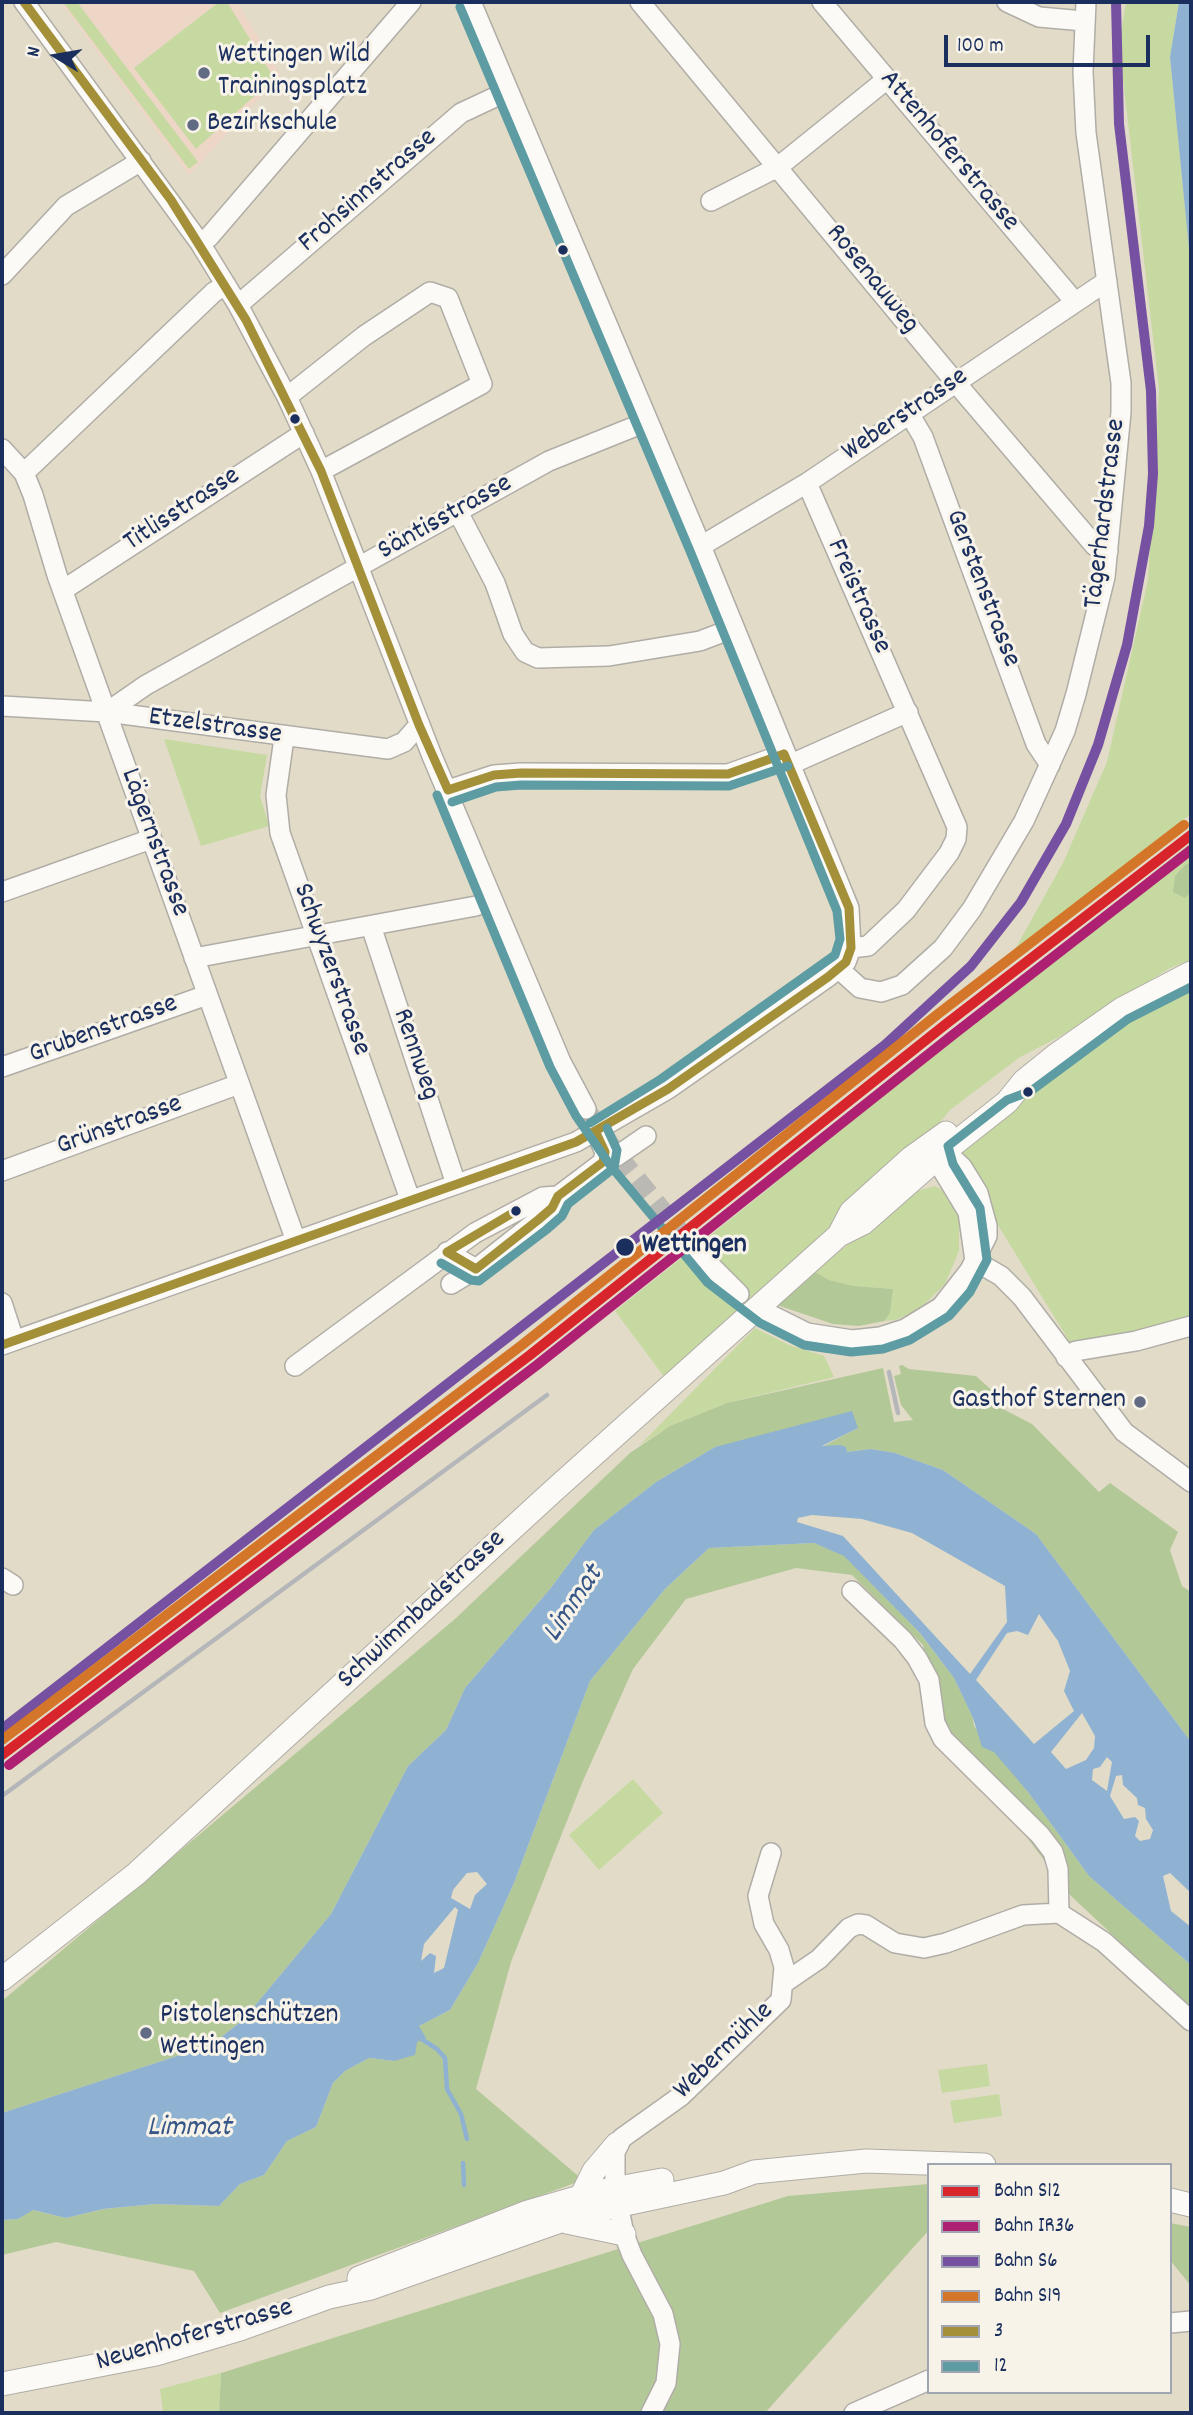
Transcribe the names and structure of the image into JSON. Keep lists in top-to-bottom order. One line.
{"streets":{"main road":["Schwimmbadstrasse","Neuenhoferstrasse"],"street":["Attenhoferstrasse","Frohsinnstrasse","Rosenauweg","Weberstrasse","Titlisstrasse","Tägerhardstrasse","Säntisstrasse","Gerstenstrasse","Freistrasse","Etzelstrasse","Lägernstrasse","Schwyzerstrasse","Grubenstrasse","Rennweg","Grünstrasse","Webermühle"]},"crossings":[["Attenhoferstrasse","Weberstrasse"],["Rosenauweg","Weberstrasse"],["Rosenauweg","Tägerhardstrasse"],["Weberstrasse","Tägerhardstrasse"],["Weberstrasse","Gerstenstrasse"],["Weberstrasse","Freistrasse"],["Titlisstrasse","Lägernstrasse"],["Tägerhardstrasse","Gerstenstrasse"],["Säntisstrasse","Etzelstrasse"],["Säntisstrasse","Lägernstrasse"],["Etzelstrasse","Lägernstrasse"],["Etzelstrasse","Schwyzerstrasse"],["Lägernstrasse","Grubenstrasse"],["Lägernstrasse","Grünstrasse"]],"water":["Limmat"],"places":["Wettingen Wild Trainingsplatz","Bezirkschule","Wettingen","Gasthof Sternen","Pistolenschützen Wettingen"],"lines":["rail line S6","transit line 3","transit line 12","rail line S19","rail line S12","rail line IR36"],"legend":["Bahn S12","Bahn IR36","Bahn S6","Bahn S19","3","12"],"scale_bar":"100 m","north":"left"}
